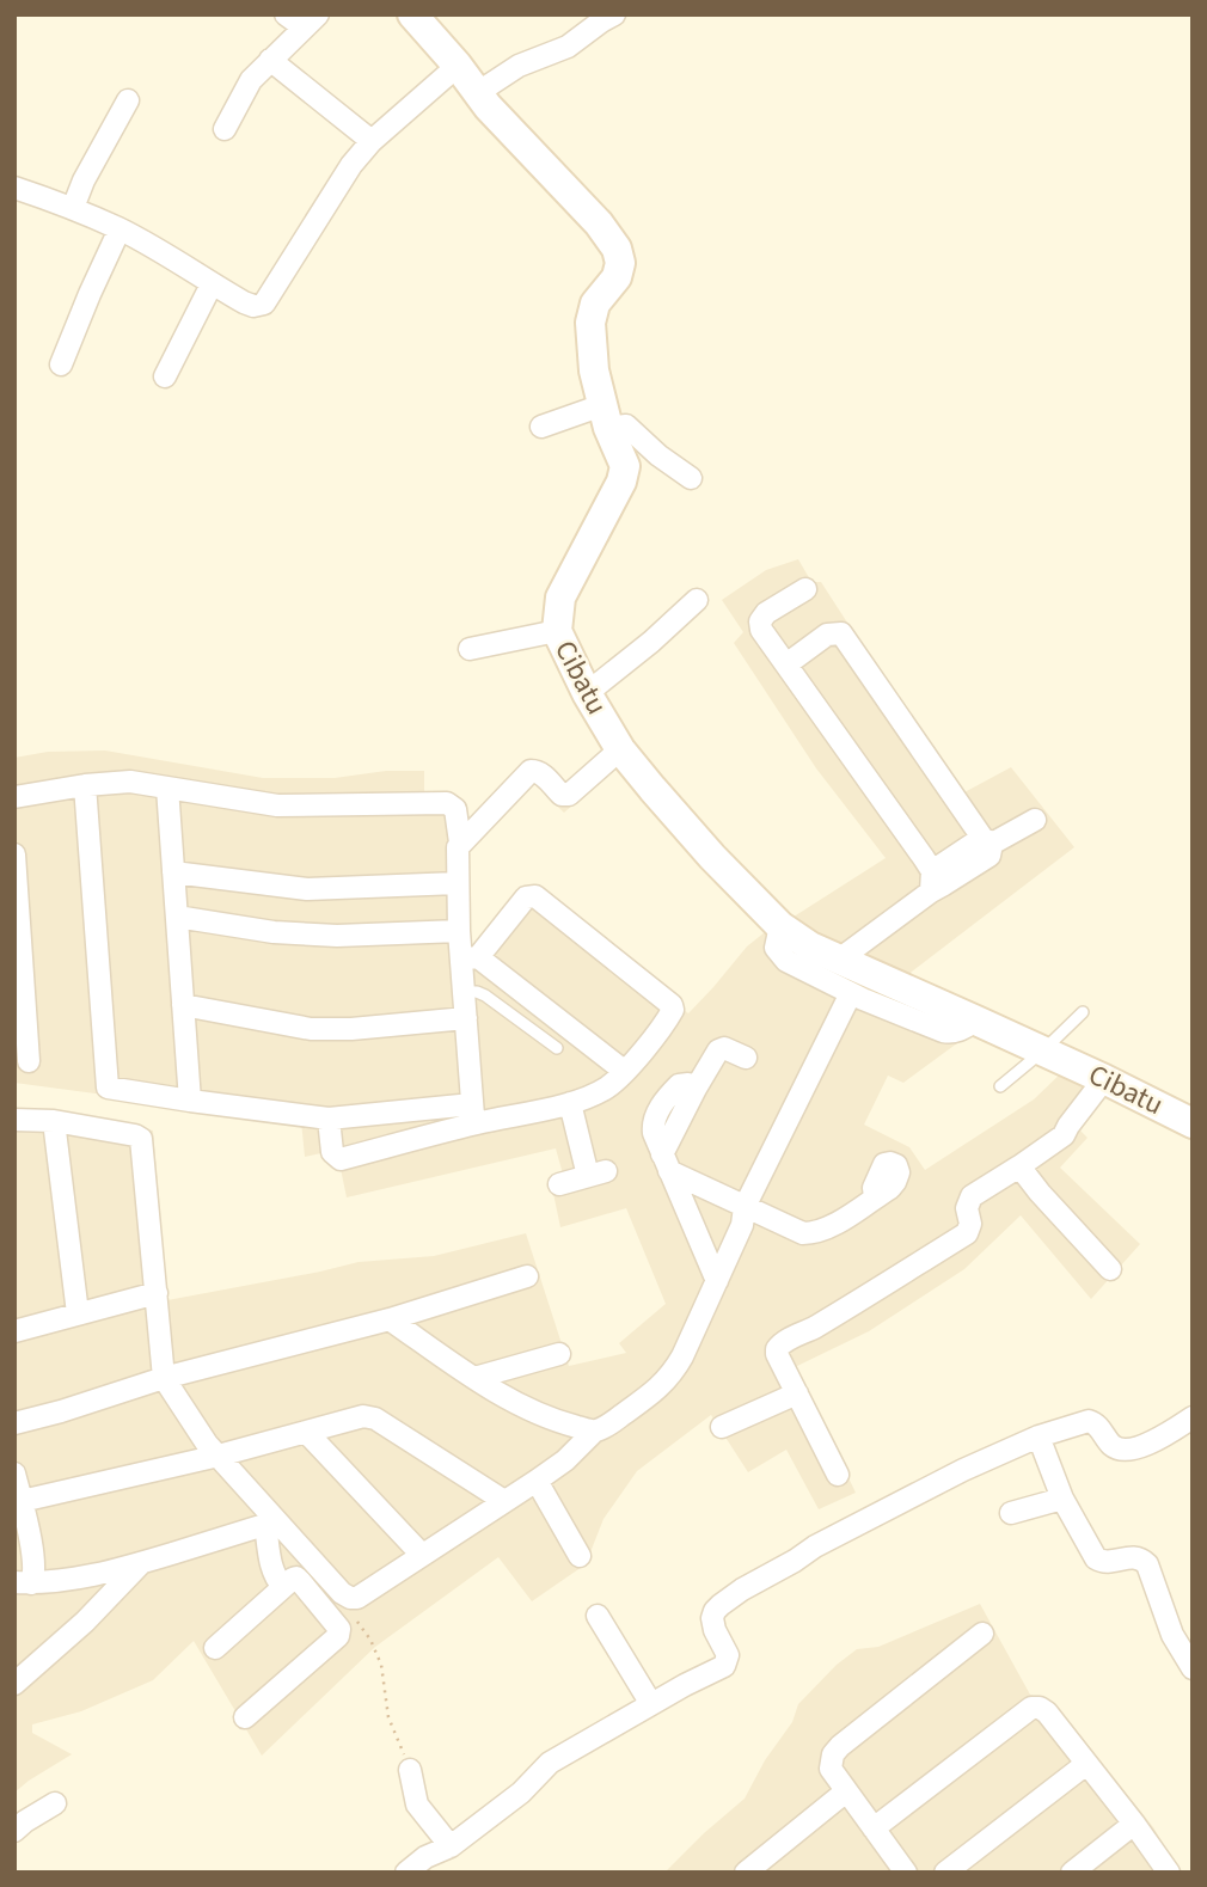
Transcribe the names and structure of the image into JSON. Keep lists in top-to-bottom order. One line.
{"streets":{"street":["Cibatu"]}}
